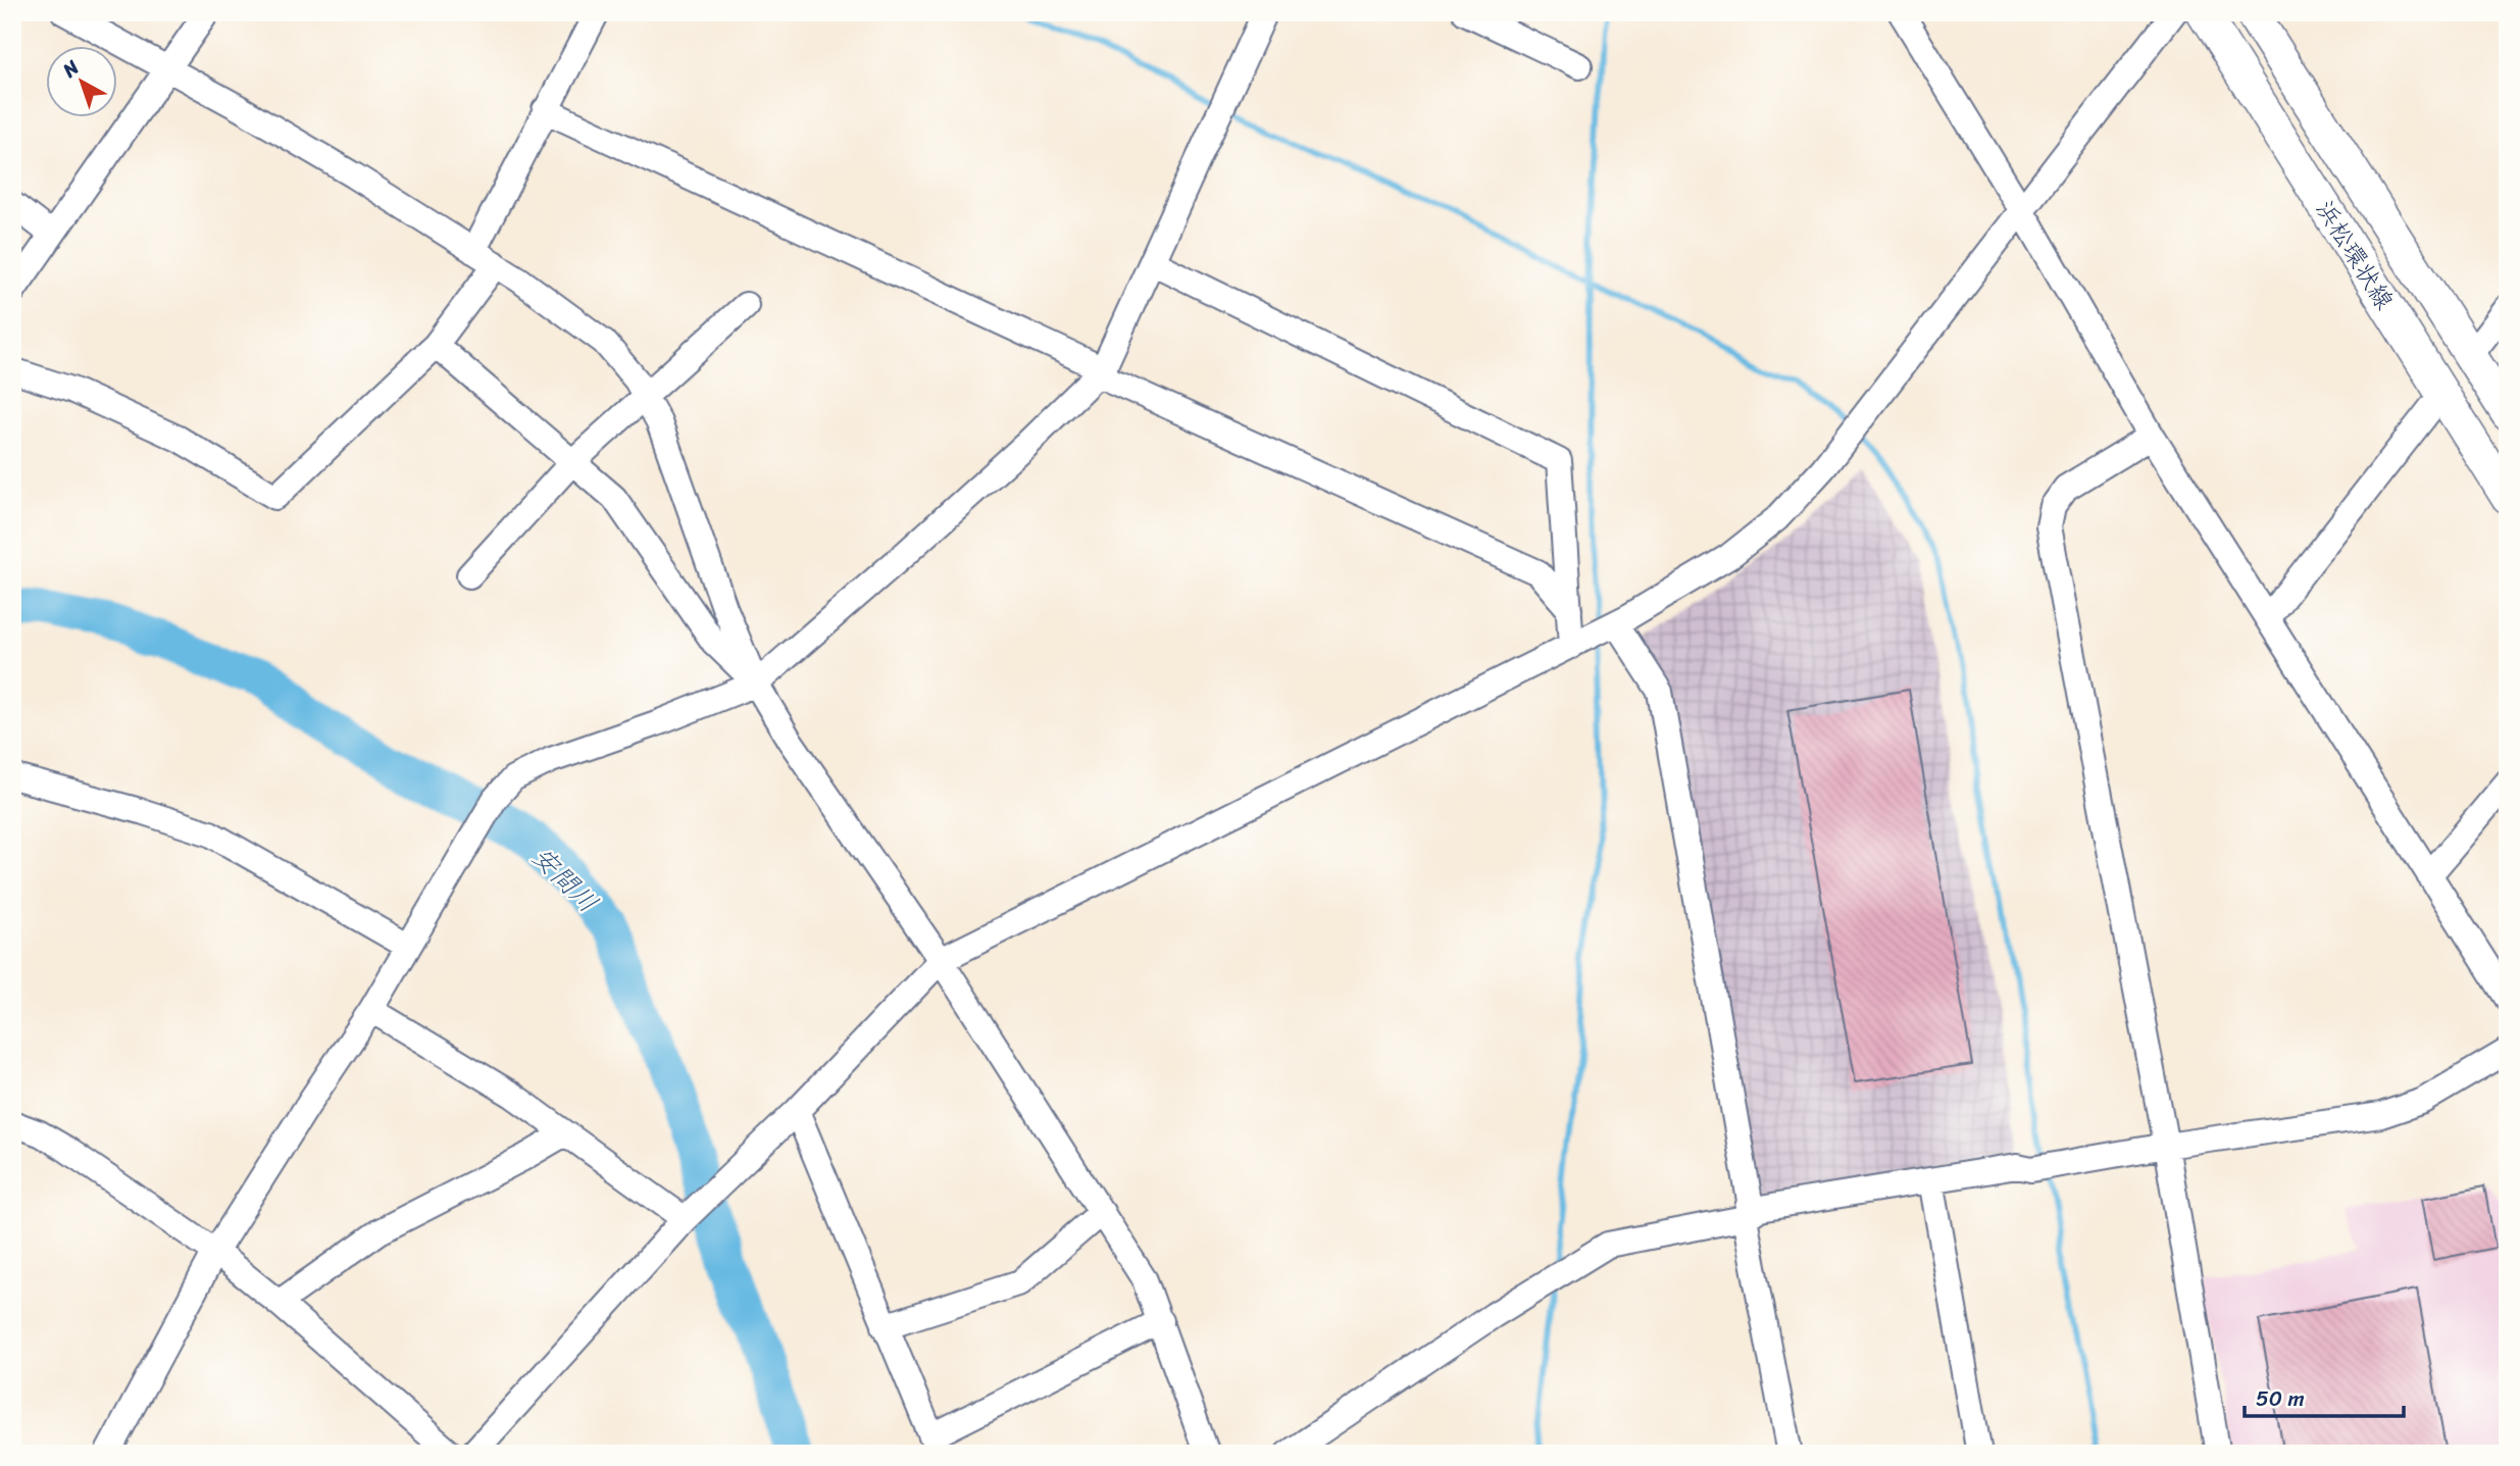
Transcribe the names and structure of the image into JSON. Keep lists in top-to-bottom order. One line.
{"streets":{"main road":["浜松環状線"]},"water":["安間川"],"scale_bar":"50 m","north":"top left"}
